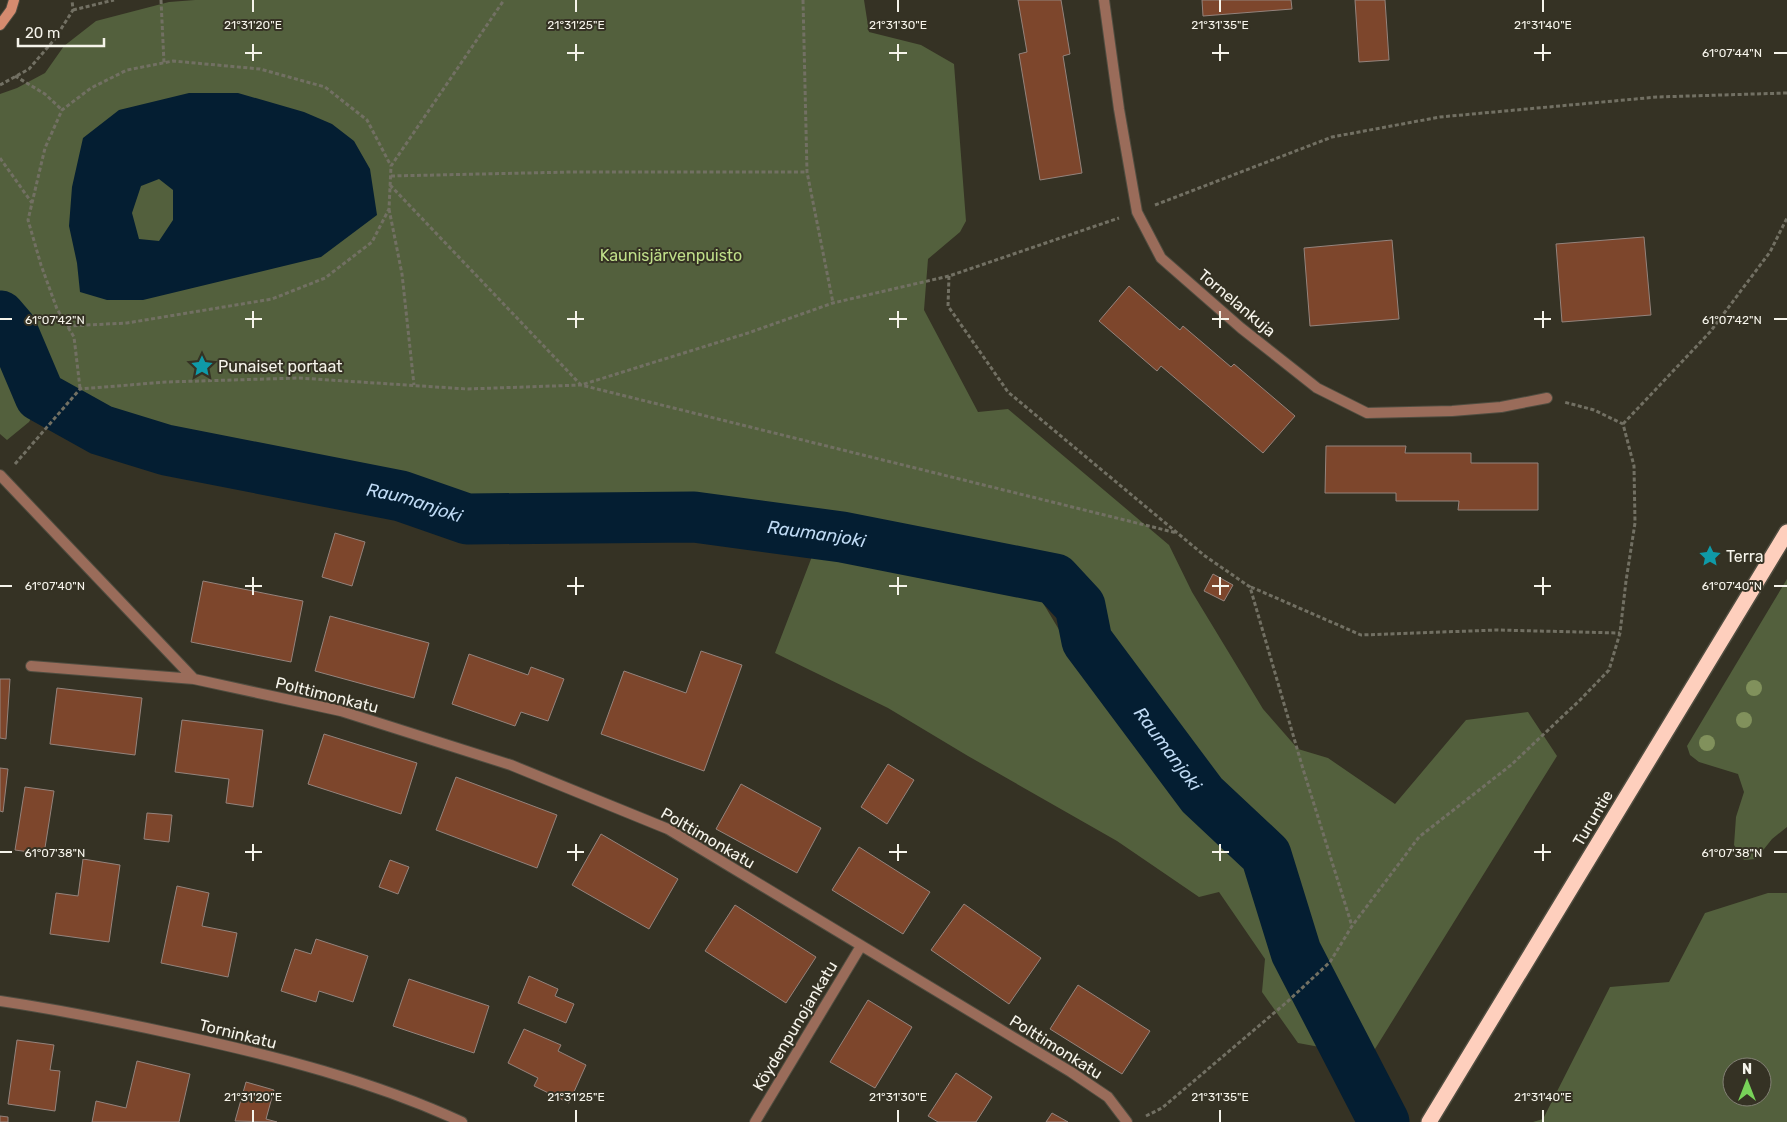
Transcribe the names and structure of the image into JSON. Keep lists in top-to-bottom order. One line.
{"streets":{"highway":["Turuntie"],"street":["Tornelankuja","Polttimonkatu","Köydenpunojankatu","Torninkatu"]},"crossings":[["Polttimonkatu","Köydenpunojankatu"]],"water":["Raumanjoki"],"parks":["Kaunisjärvenpuisto"],"places":{"place":["Punaiset portaat","Terra"]},"scale_bar":"20 m","north":"top","coordinates":["21°31'20\"E","21°31'25\"E","21°31'30\"E","21°31'35\"E","21°31'40\"E","61°07'44\"N","61°07'42\"N","61°07'40\"N","61°07'38\"N"]}
